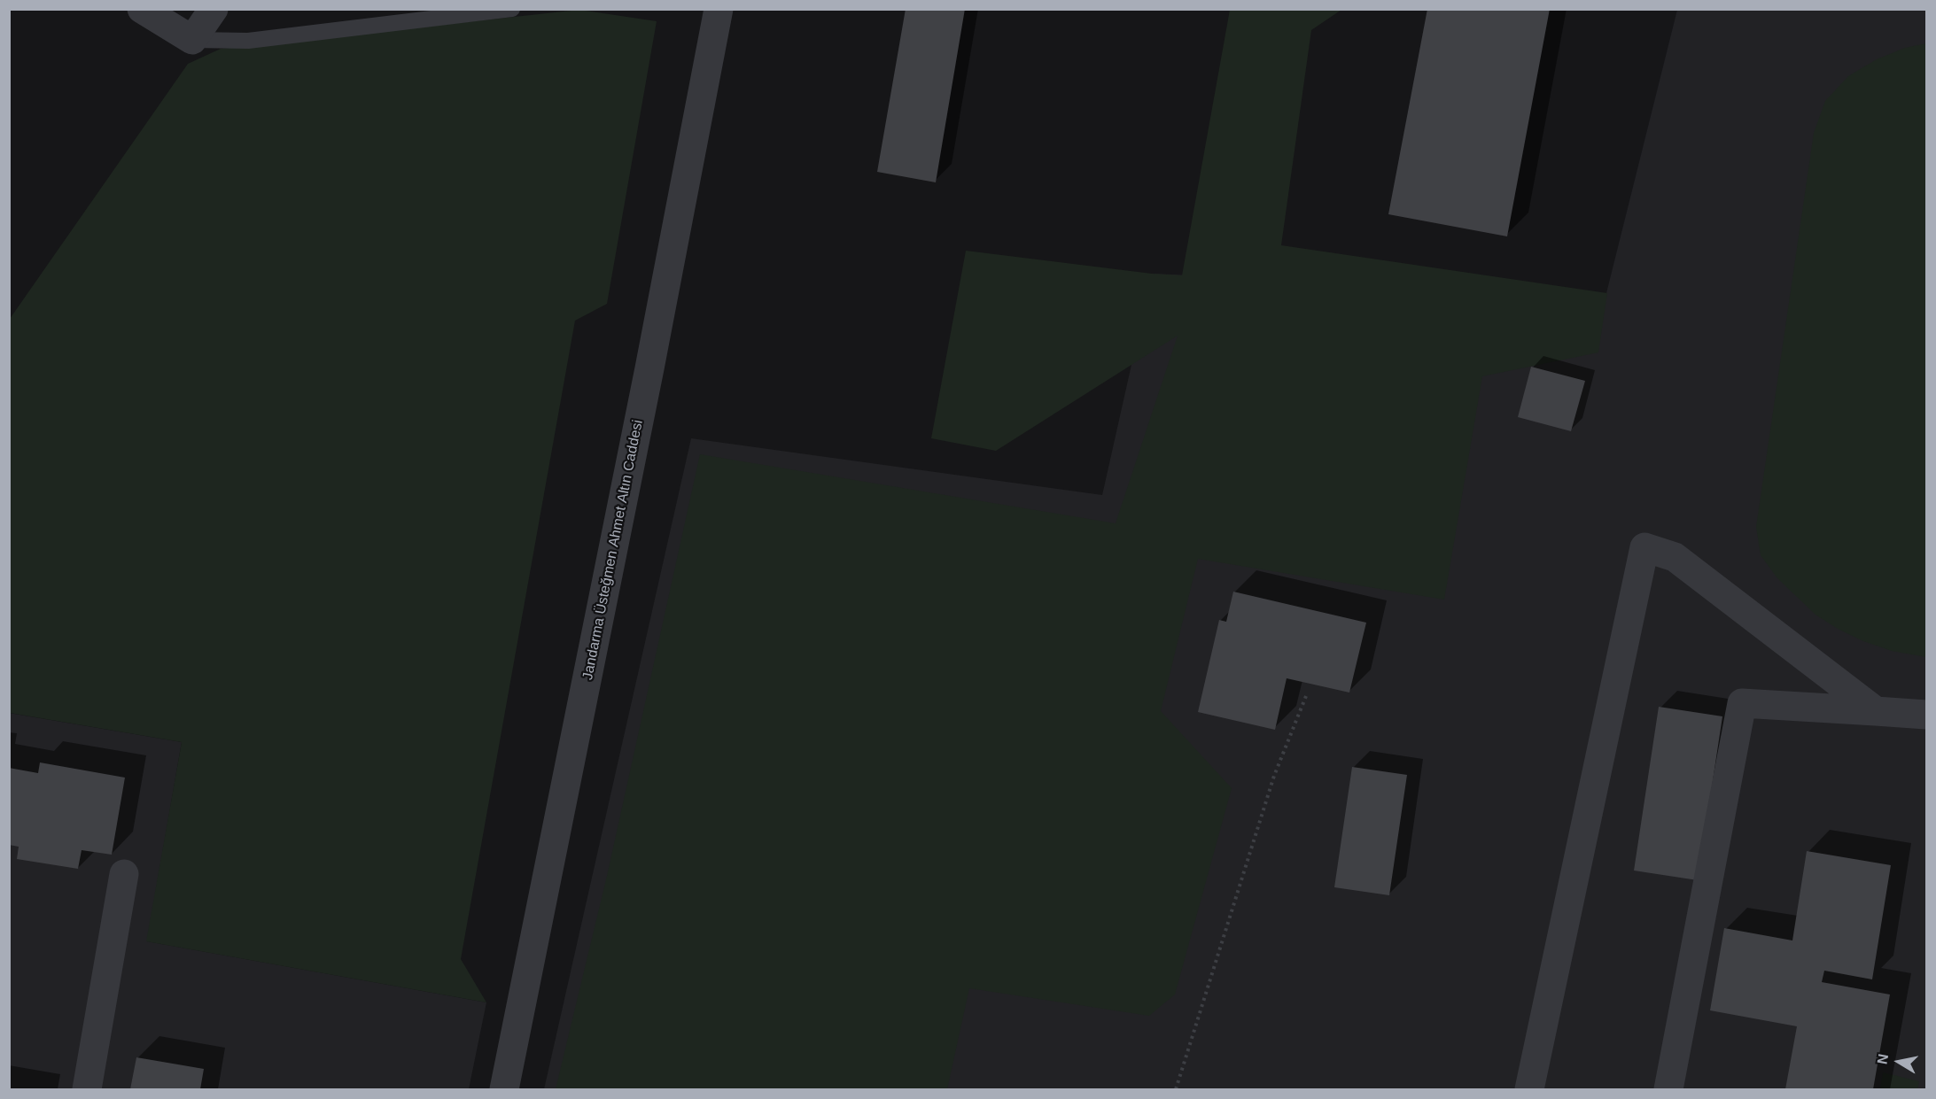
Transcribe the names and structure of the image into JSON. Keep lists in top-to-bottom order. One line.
{"streets":{"street":["Jandarma Üsteğmen Ahmet Altın Caddesi"]},"north":"left"}
